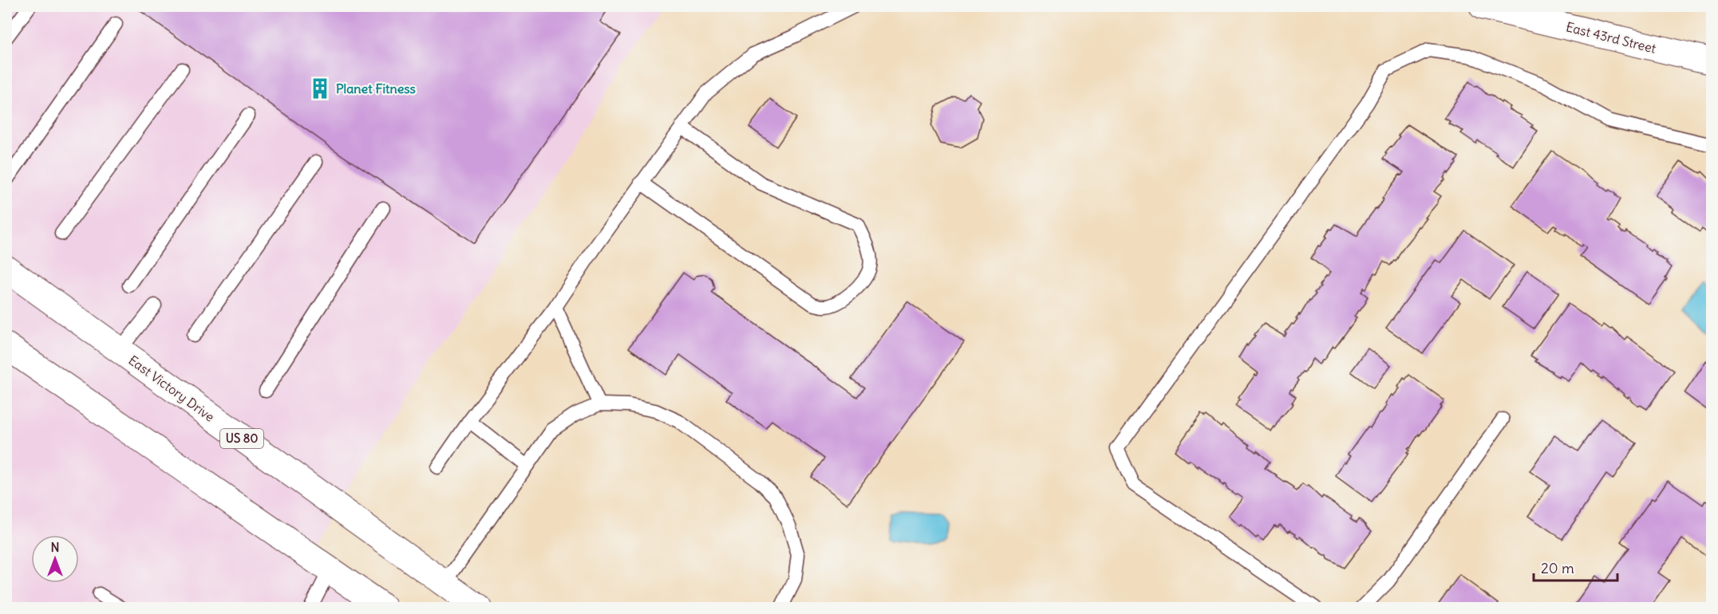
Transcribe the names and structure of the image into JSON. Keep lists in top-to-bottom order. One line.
{"streets":{"main road":["East 43rd Street","East Victory Drive","US 80"]},"places":{"building":["Planet Fitness"]},"scale_bar":"20 m","north":"top"}
